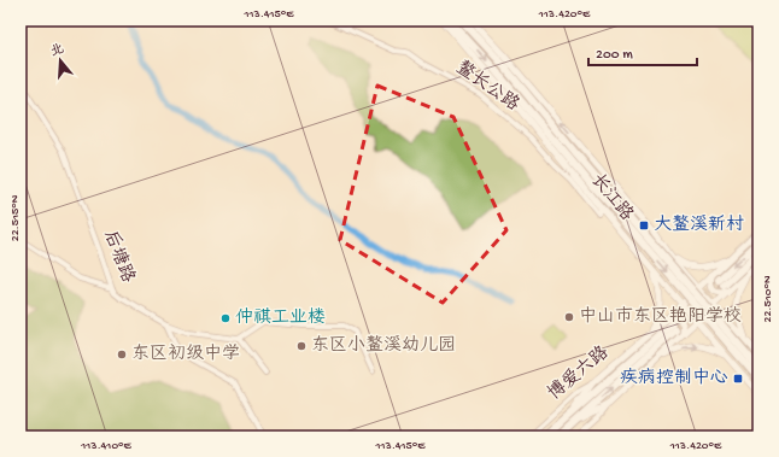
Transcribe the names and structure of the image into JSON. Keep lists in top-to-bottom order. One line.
{"streets":{"highway":["长江路","博爱六路"],"street":["鳌长公路","后塘路"]},"crossings":[["鳌长公路","长江路"],["长江路","博爱六路"]],"places":{"transit":["大鳌溪新村","疾病控制中心"],"other":["中山市东区艳阳学校","仲祺工业楼","东区小鳌溪幼儿园","东区初级中学"]},"scale_bar":"200 m","north":"top","coordinates":["113.415°E","113.420°E","22.515°N","22.510°N","113.410°E"]}
